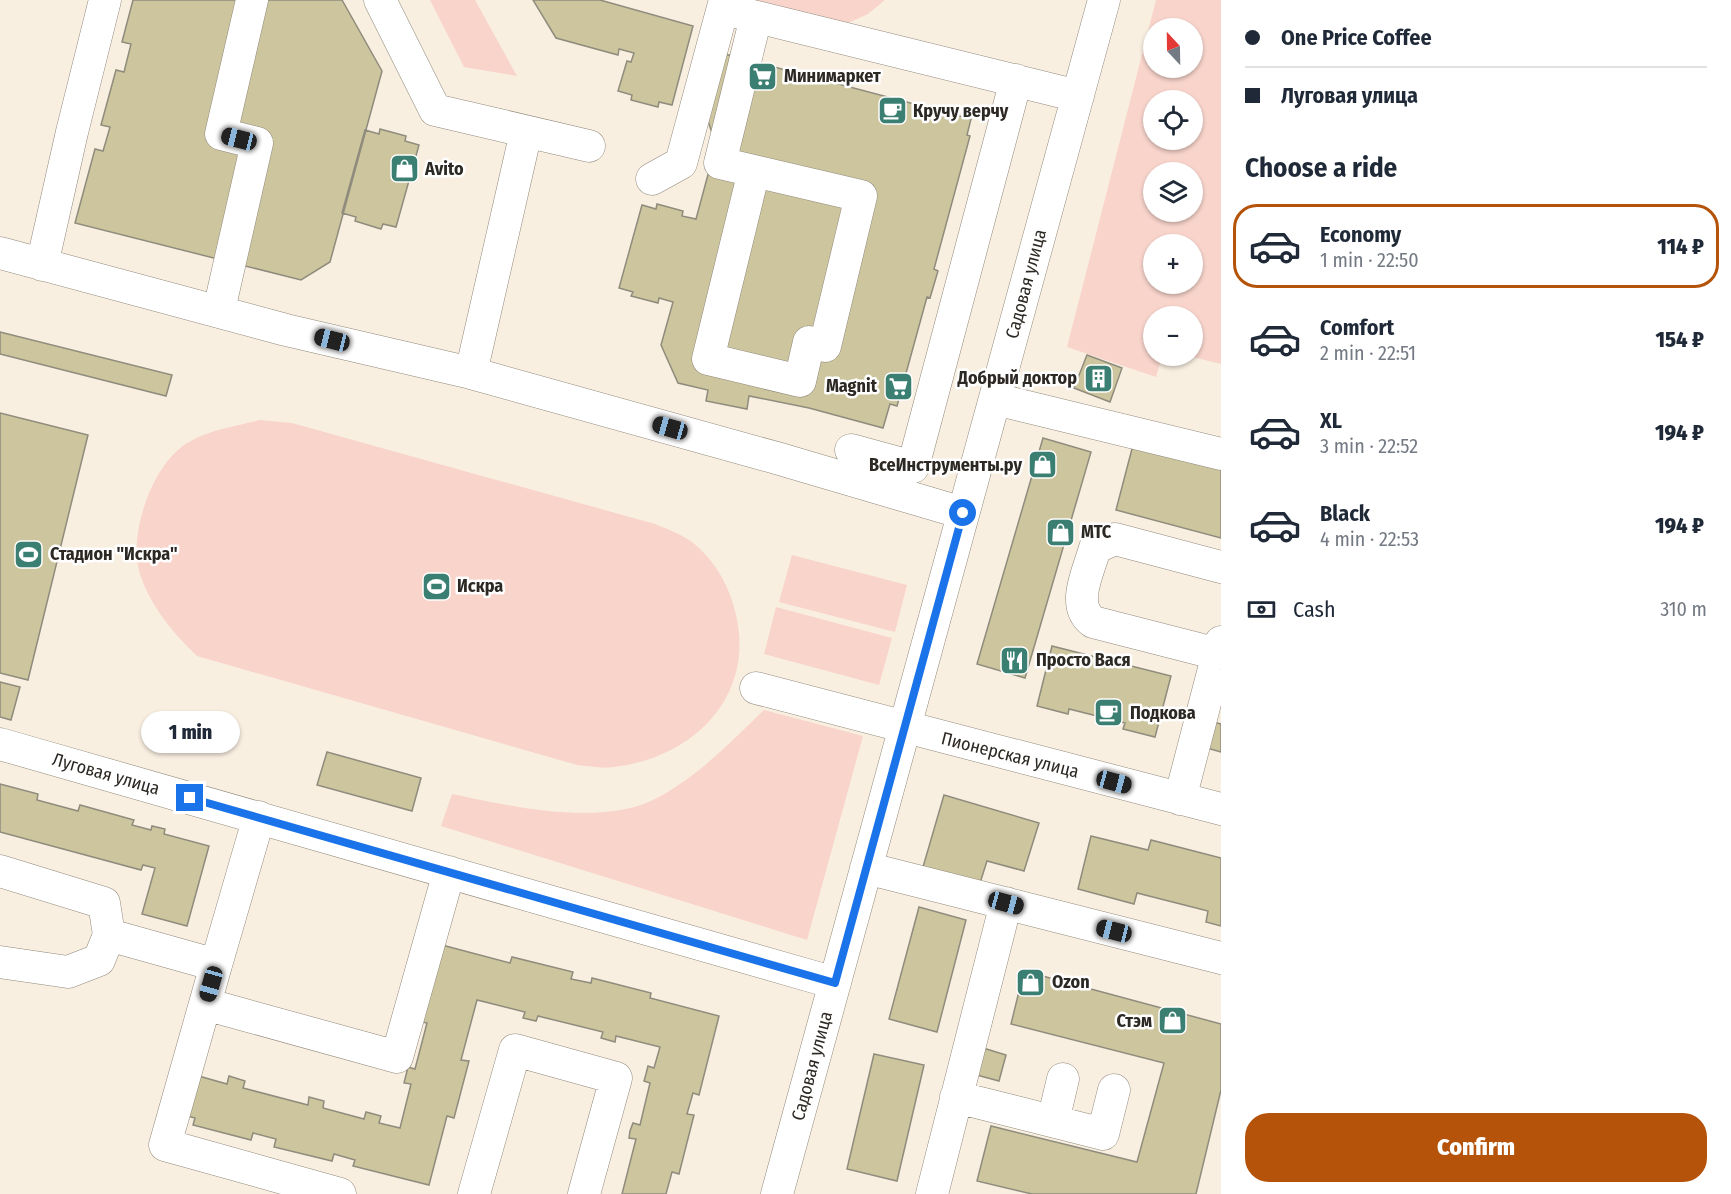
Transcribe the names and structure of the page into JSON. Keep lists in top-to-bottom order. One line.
{"streets":{"street":["Садовая улица","Пионерская улица","Луговая улица"]},"crossings":[["Садовая улица","Пионерская улица"],["Садовая улица","Луговая улица"]],"places":{"supermarket":["Минимаркет","Magnit"],"cafe":["Кручу верчу","Подкова"],"shop":["Avito","ВсеИнструменты.ру","МТС","Ozon","Стэм"],"building":["Добрый доктор"],"sports":["Стадион \"Искра\"","Искра"],"restaurant":["Просто Вася"]},"north":"top","page":{"banner":["One Price Coffee","Луговая улица"],"map_buttons":["+","−"],"heading":"Choose a ride","list":[{"name":"Economy","note":"1 min · 22:50","value":"114 ₽"},{"name":"Comfort","note":"2 min · 22:51","value":"154 ₽"},{"name":"XL","note":"3 min · 22:52","value":"194 ₽"},{"name":"Black","note":"4 min · 22:53","value":"194 ₽"}],"pay":["Cash","310 m"],"bubble":"1 min","buttons":"Confirm"}}
